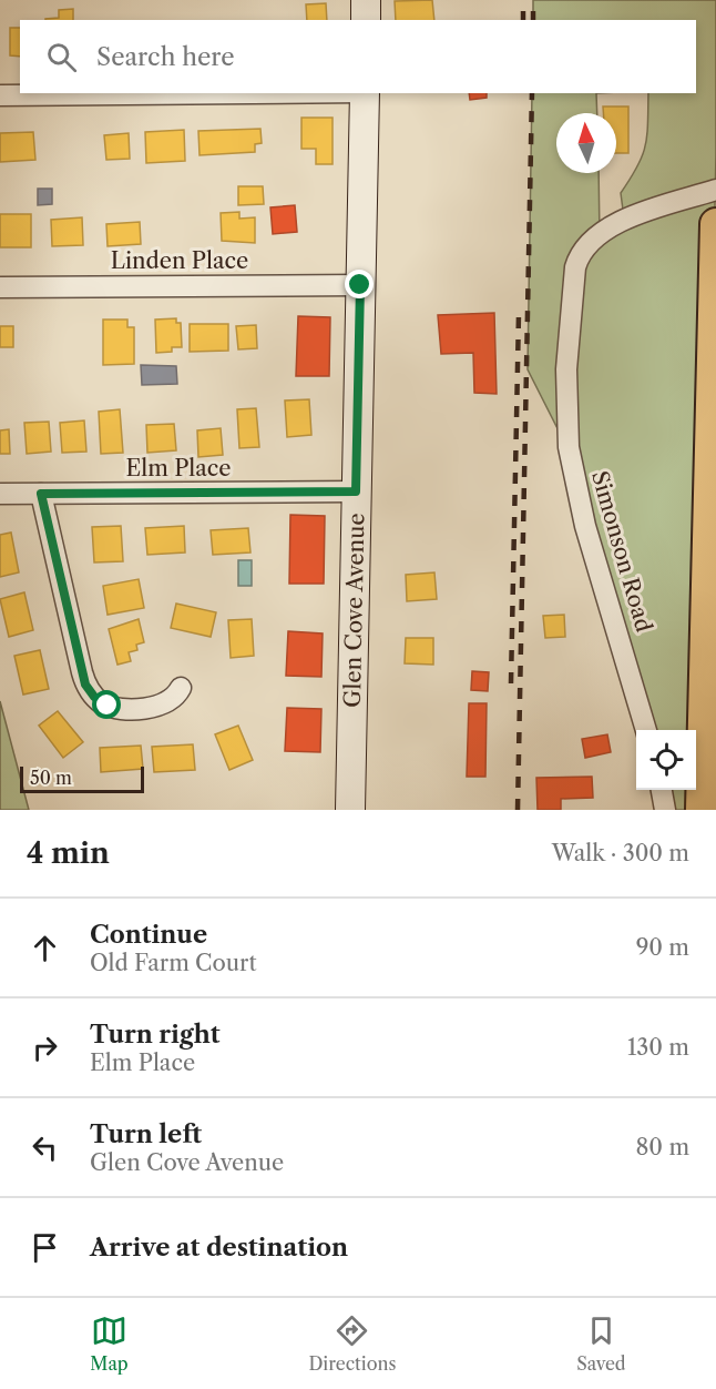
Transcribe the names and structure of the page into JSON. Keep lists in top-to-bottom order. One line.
{"streets":{"main road":["Glen Cove Avenue"],"street":["Linden Place","Elm Place","Simonson Road"]},"crossings":[["Linden Place","Glen Cove Avenue"],["Elm Place","Glen Cove Avenue"]],"scale_bar":"50 m","north":"top","page":{"search":"Search here","scale":"50 m","heading":["4 min","Walk · 300 m"],"list":[["Continue","Old Farm Court","90 m"],["Turn right","Elm Place","130 m"],["Turn left","Glen Cove Avenue","80 m"],"Arrive at destination"],"nav":["Map","Directions","Saved"]}}
